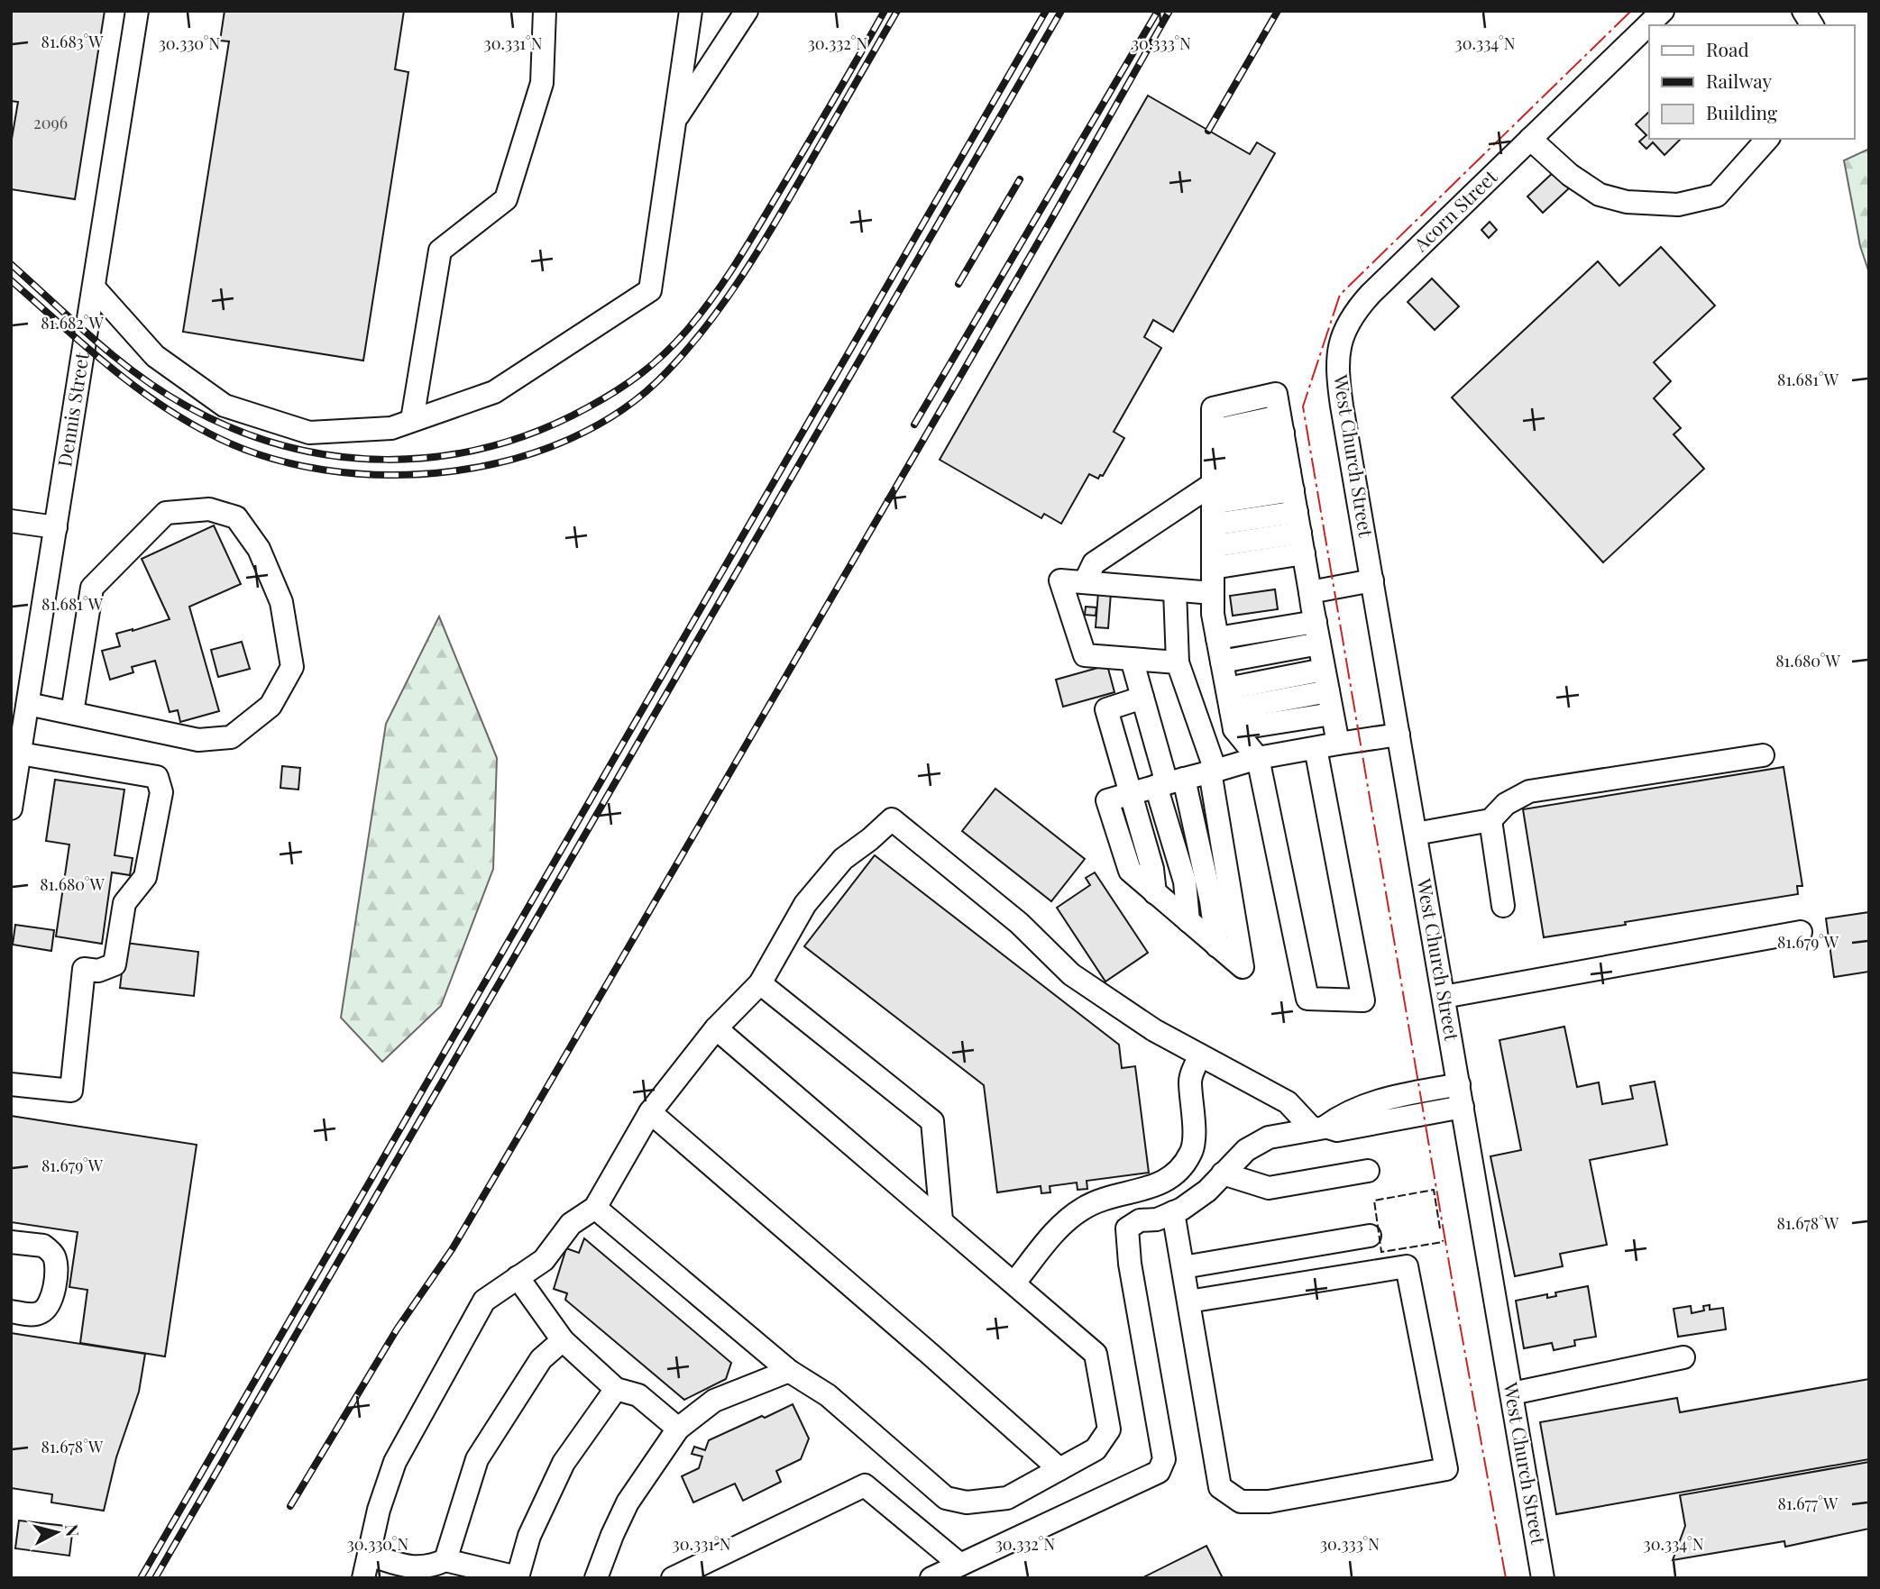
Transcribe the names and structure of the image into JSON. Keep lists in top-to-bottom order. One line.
{"streets":{"street":["Acorn Street","Dennis Street","West Church Street"]},"crossings":[["Acorn Street","West Church Street"]],"house_numbers":["2096"],"legend":["Road","Railway","Building"],"north":"right","coordinates":["81.683°W","30.330°N","30.331°N","30.332°N","30.333°N","30.334°N","81.682°W","81.681°W","81.680°W","81.679°W","81.678°W","81.677°W"]}
